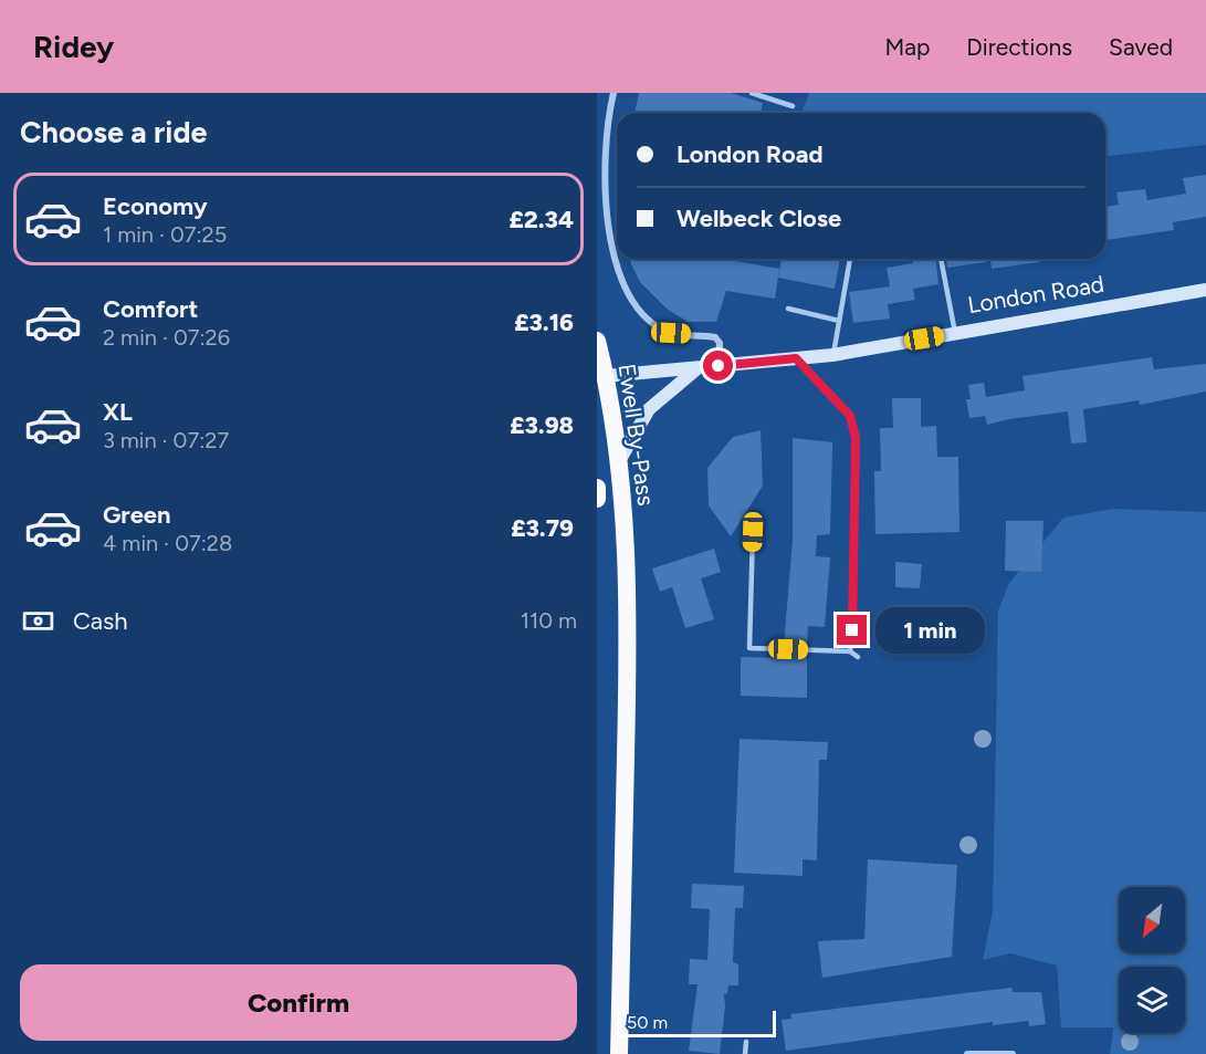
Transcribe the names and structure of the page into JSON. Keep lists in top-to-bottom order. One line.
{"streets":{"highway":["Ewell By-Pass"],"main road":["London Road"]},"crossings":[["London Road","Ewell By-Pass"]],"scale_bar":"50 m","north":"bottom left","page":{"header":"Ridey","nav":["Map","Directions","Saved"],"heading":"Choose a ride","banner":["London Road","Welbeck Close"],"list":[{"name":"Economy","note":"1 min · 07:25","value":"£2.34"},{"name":"Comfort","note":"2 min · 07:26","value":"£3.16"},{"name":"XL","note":"3 min · 07:27","value":"£3.98"},{"name":"Green","note":"4 min · 07:28","value":"£3.79"}],"pay":["Cash","110 m"],"bubble":"1 min","buttons":"Confirm","scale":"50 m"}}
